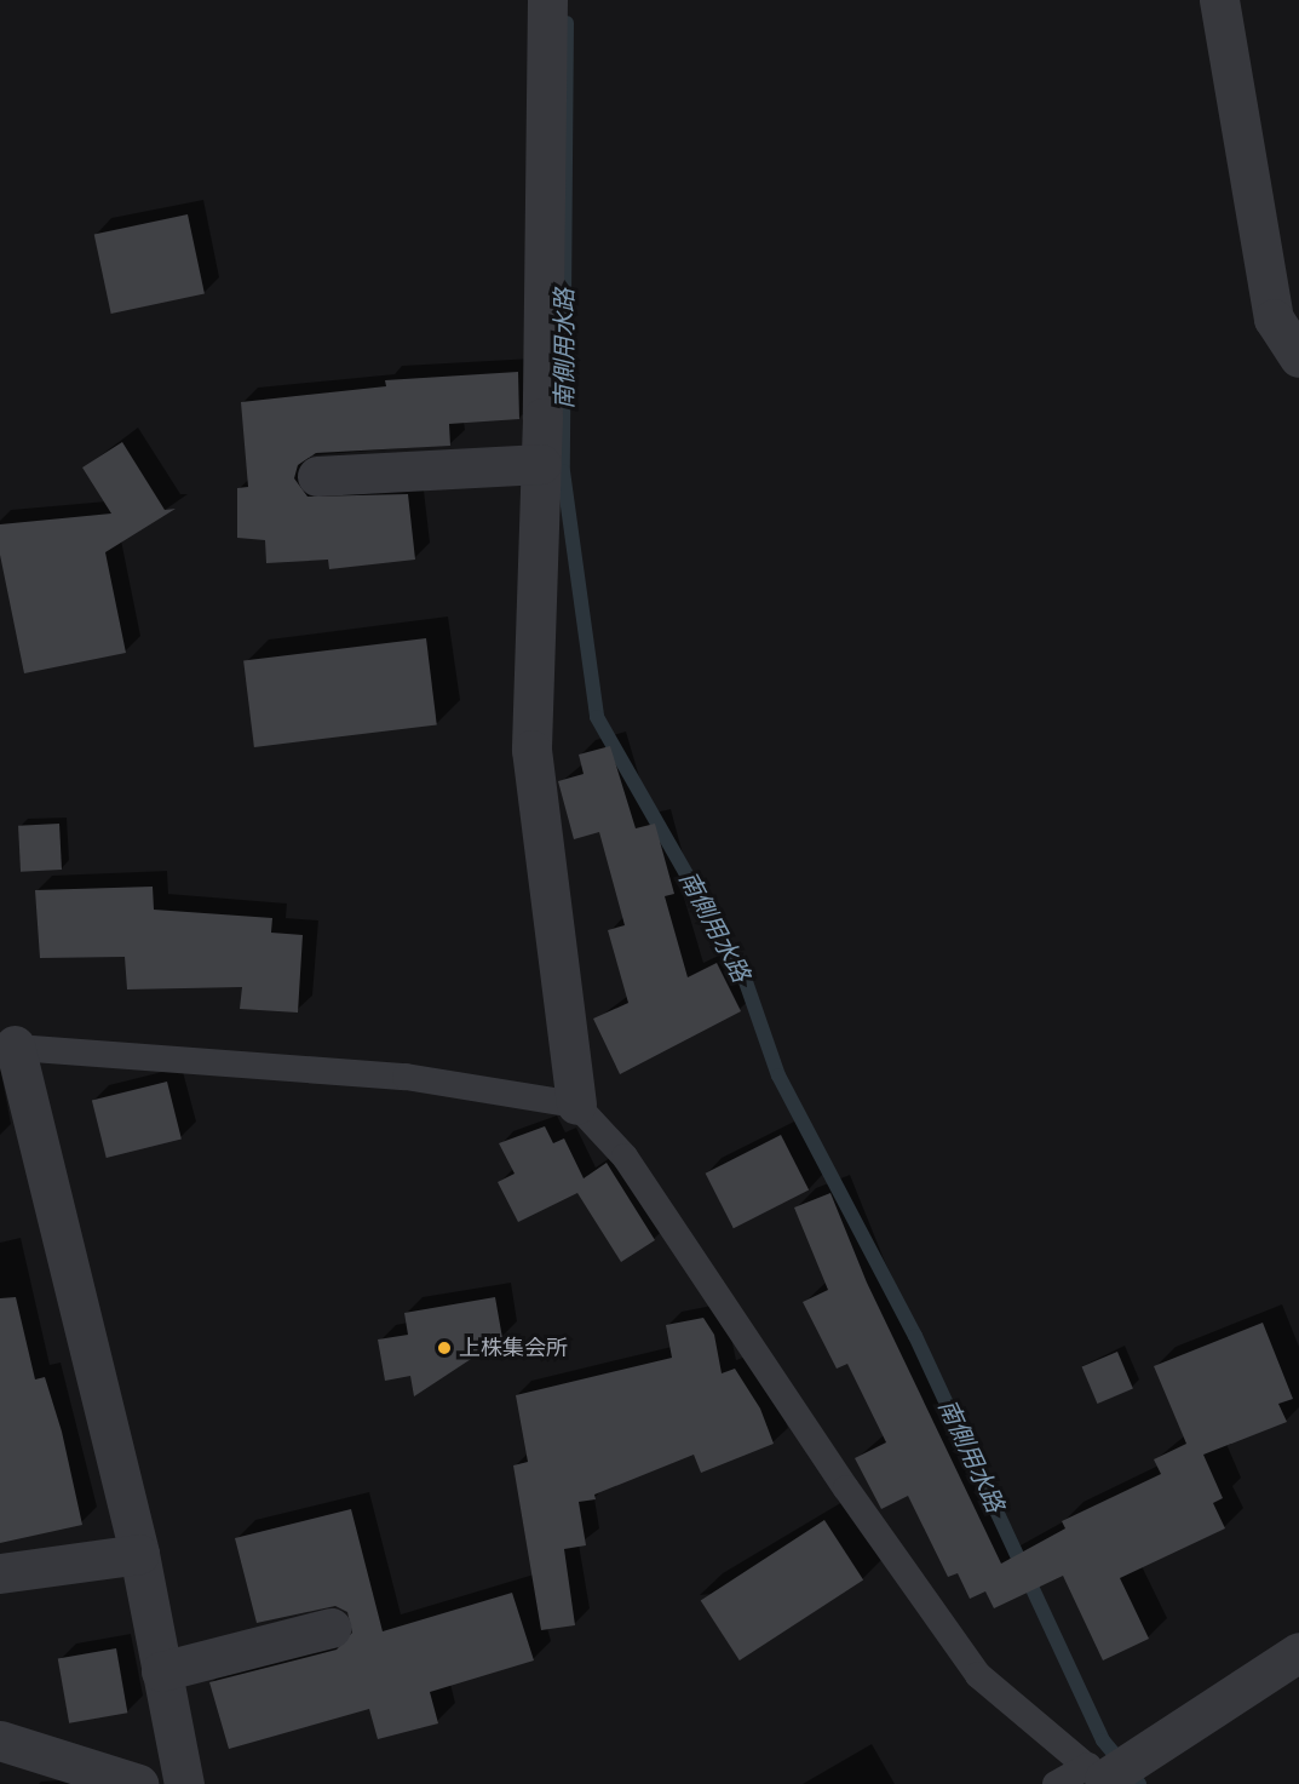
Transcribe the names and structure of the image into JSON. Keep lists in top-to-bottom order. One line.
{"water":["南側用水路"],"places":["上株集会所"]}
